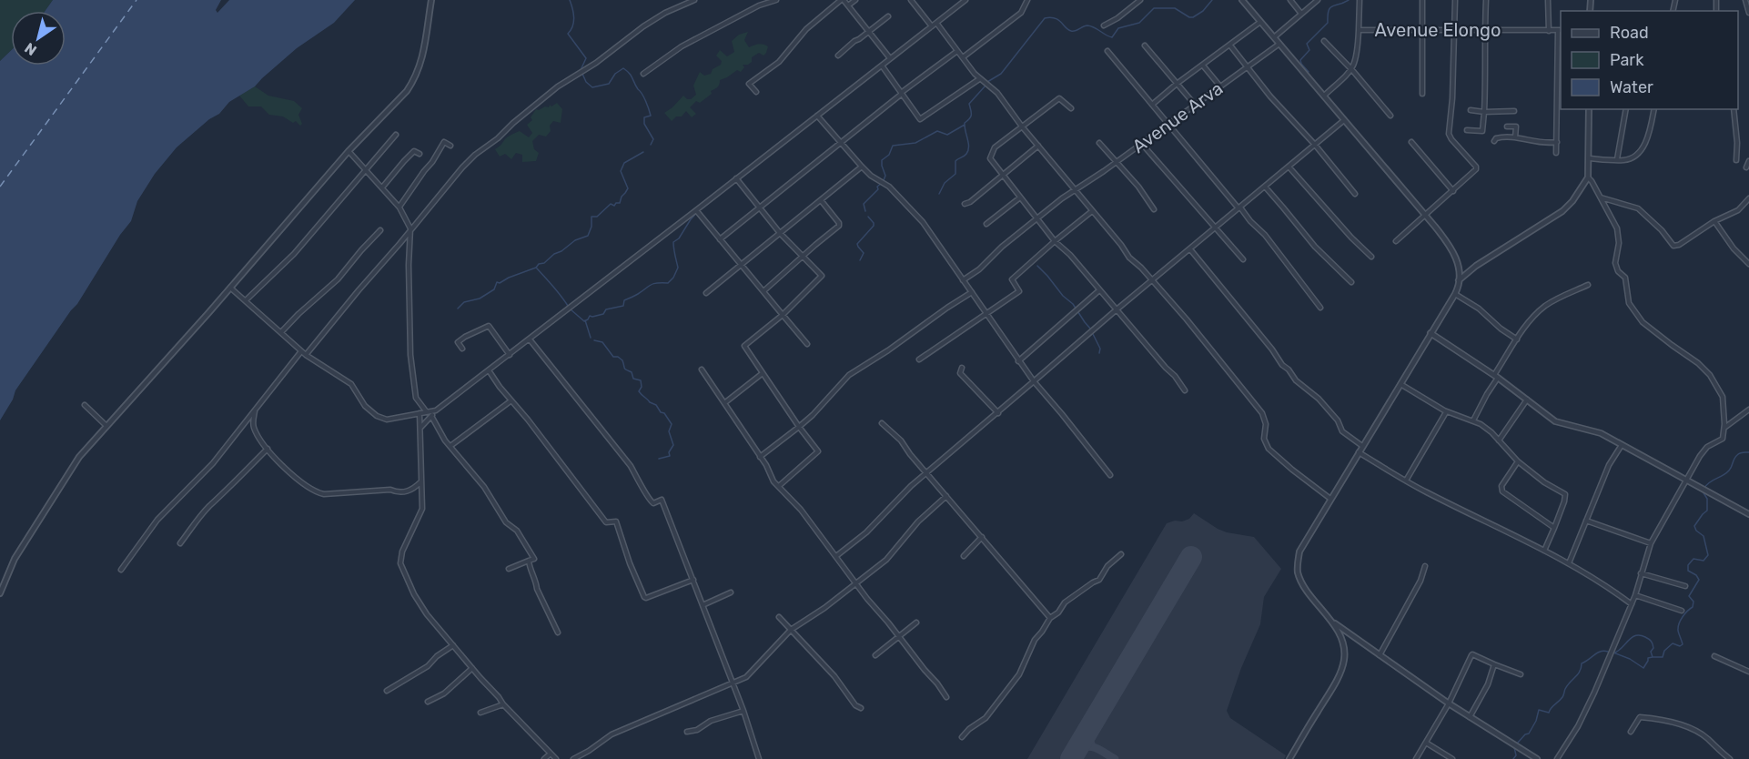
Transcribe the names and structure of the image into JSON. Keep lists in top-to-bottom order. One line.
{"streets":{"street":["Avenue Elongo","Avenue Arva"]},"legend":["Road","Park","Water"],"north":"bottom left"}
